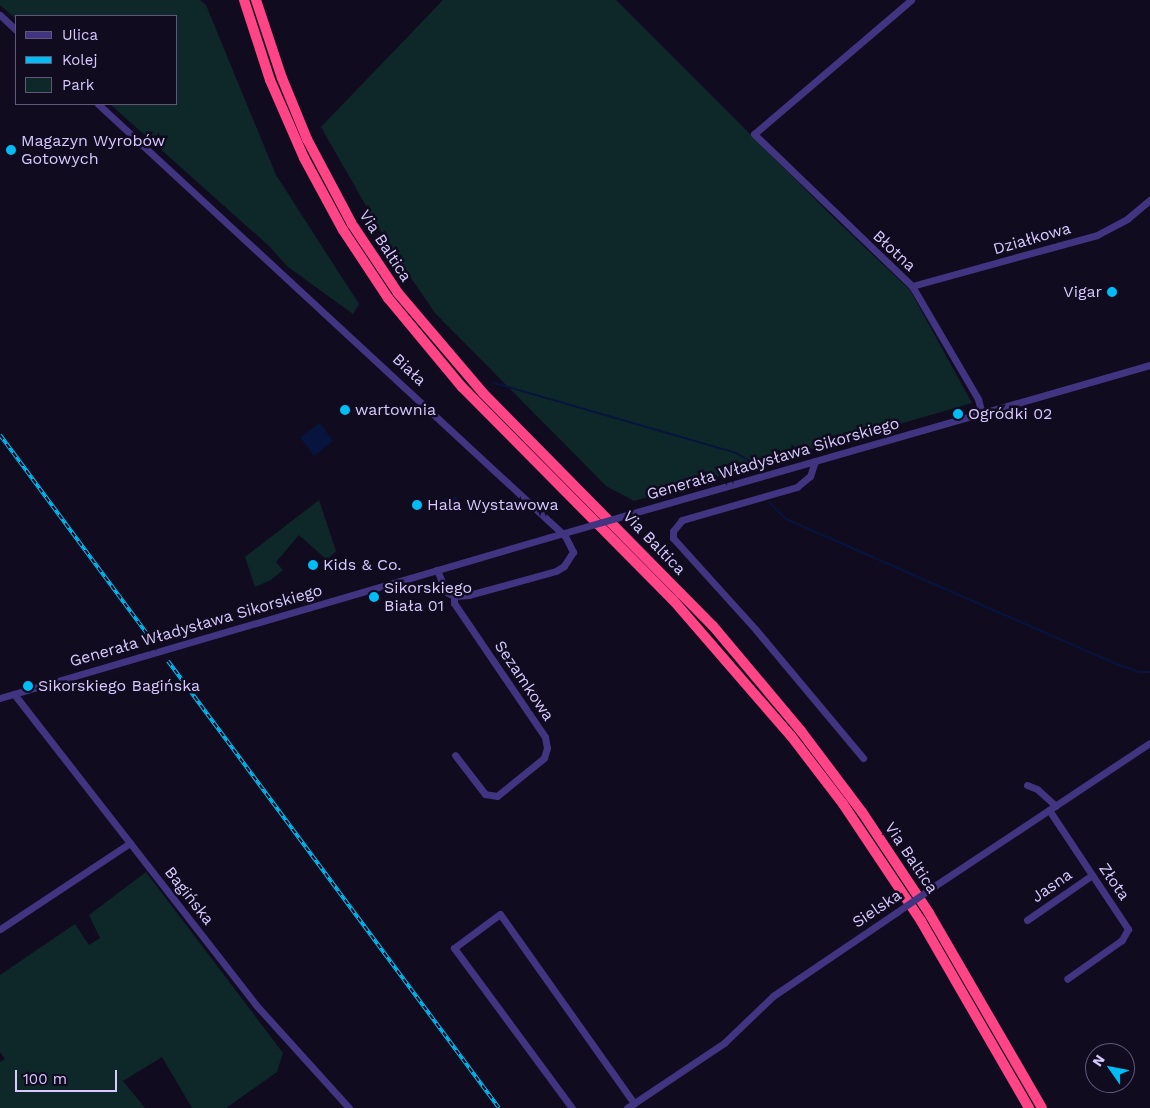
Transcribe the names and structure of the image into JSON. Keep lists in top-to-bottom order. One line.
{"streets":{"highway":["Via Baltica"],"street":["Działkowa","Błotna","Biała","Generała Władysława Sikorskiego","Sezamkowa","Złota","Jasna","Bagińska","Sielska"]},"crossings":[["Działkowa","Błotna"],["Błotna","Generała Władysława Sikorskiego"],["Biała","Sezamkowa"],["Generała Władysława Sikorskiego","Bagińska"],["Złota","Jasna"],["Złota","Sielska"]],"places":["Magazyn Wyrobów Gotowych","Vigar","wartownia","Ogródki 02","Hala Wystawowa","Kids & Co.","Sikorskiego Biała 01","Sikorskiego Bagińska"],"legend":["Ulica","Kolej","Park"],"scale_bar":"100 m","north":"top left"}
